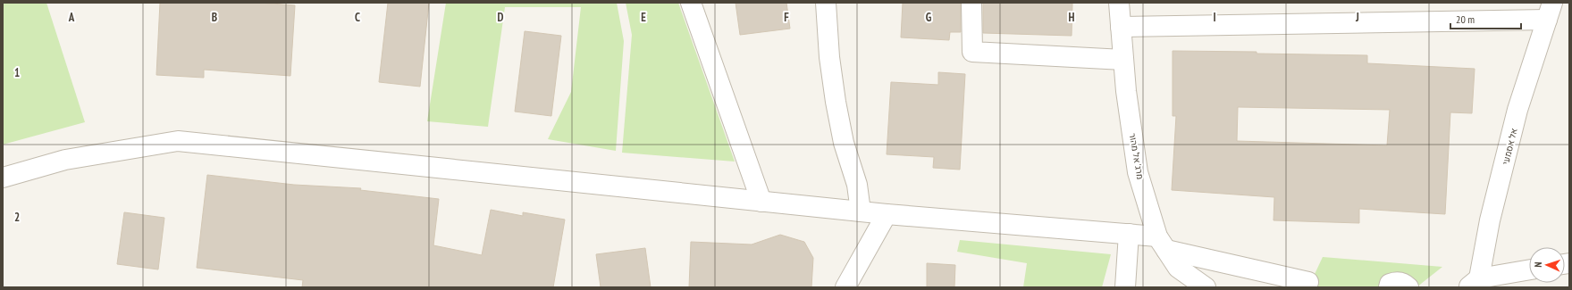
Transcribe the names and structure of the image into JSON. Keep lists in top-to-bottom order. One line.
{"streets":{"street":["אל אסמעי","מרג' אל מהור"]},"scale_bar":"20 m","north":"left","grid":{"columns":["A","B","C","D","E","F","G","H","I","J"],"rows":["1","2"]}}
